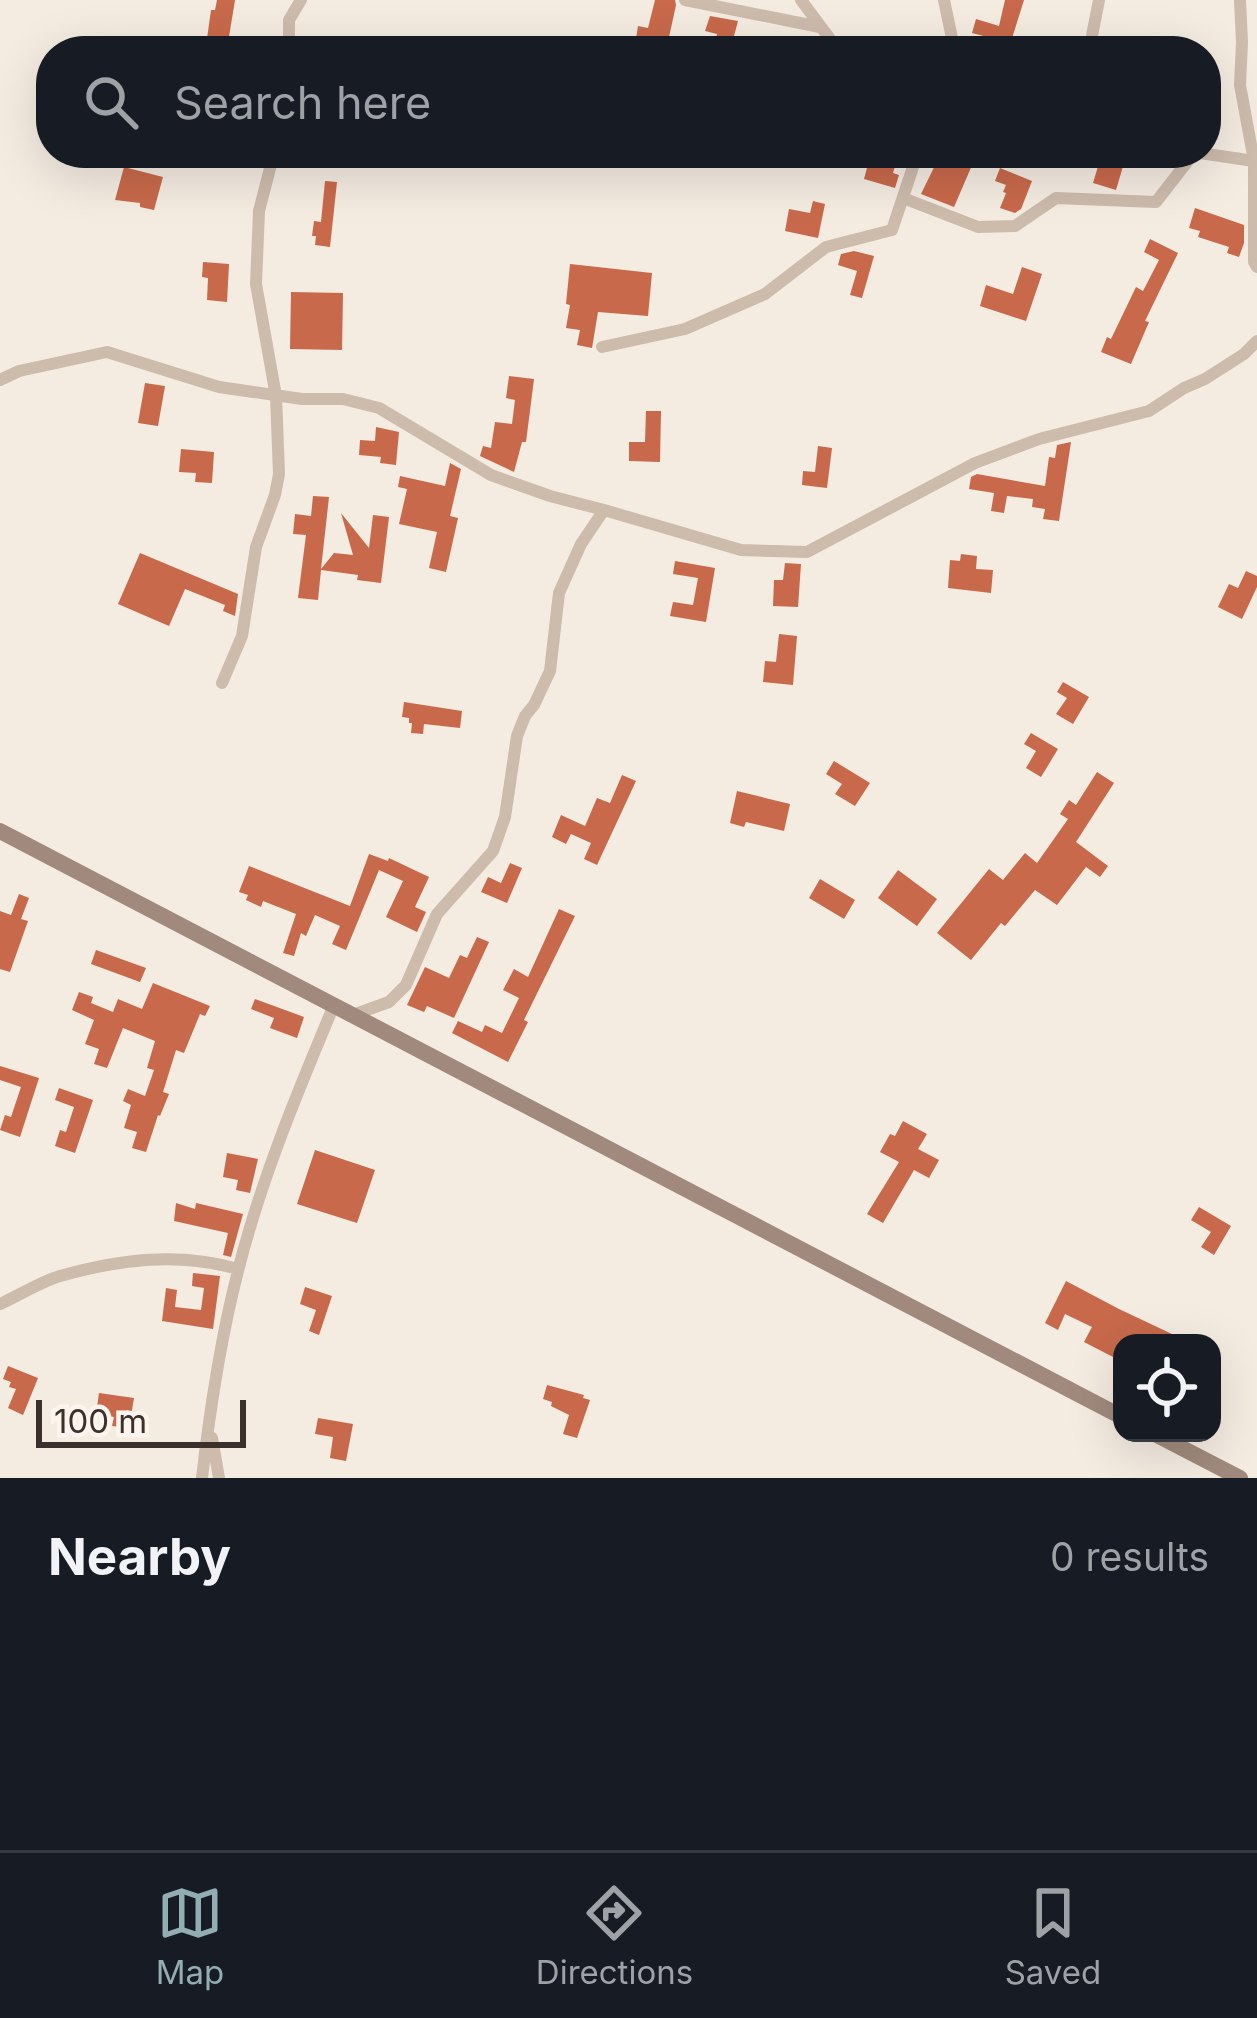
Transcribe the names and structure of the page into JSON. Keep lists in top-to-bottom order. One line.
{"scale_bar":"100 m","page":{"search":"Search here","scale":"100 m","heading":["Nearby","0 results"],"nav":["Map","Directions","Saved"]}}
